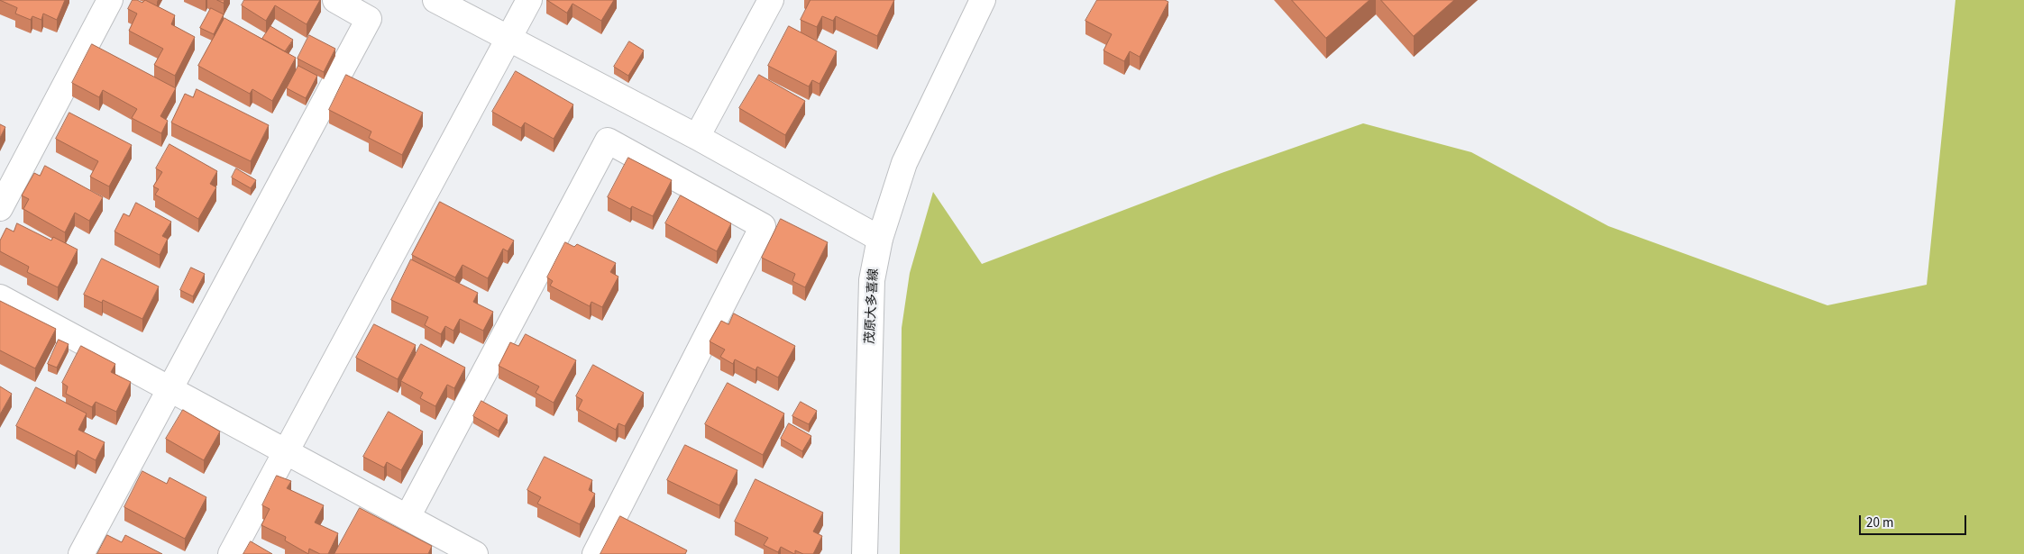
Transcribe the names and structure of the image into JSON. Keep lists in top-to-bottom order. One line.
{"streets":{"street":["茂原大多喜線"]},"scale_bar":"20 m"}
